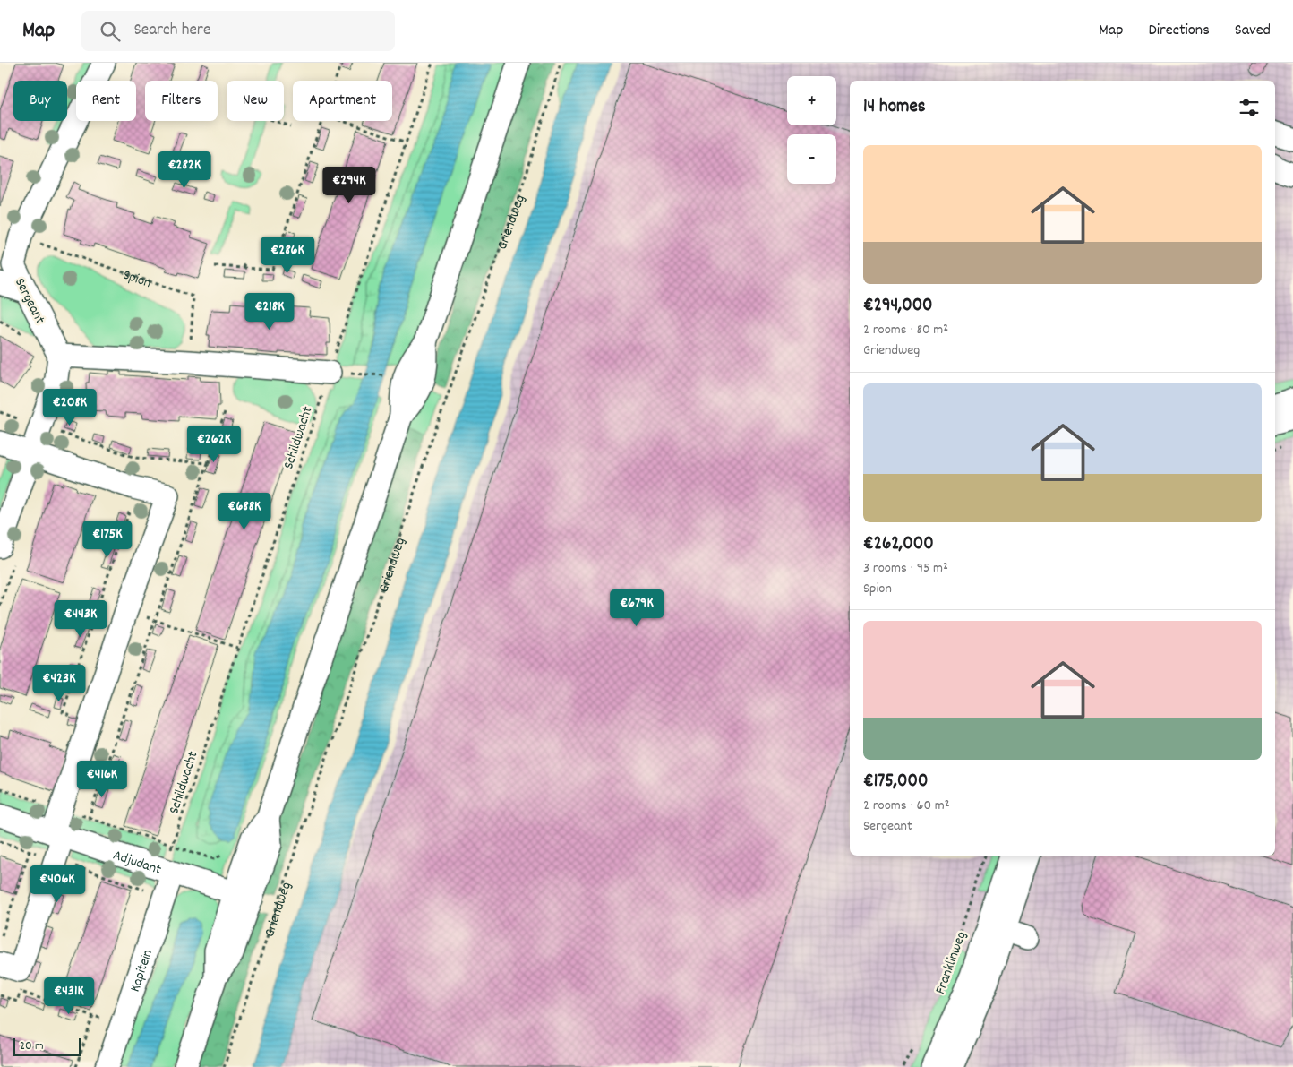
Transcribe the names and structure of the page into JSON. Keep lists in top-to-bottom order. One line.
{"streets":{"street":["Griendweg","Sergeant","Adjudant","Franklinweg","Kapitein"],"path":["Spion","Schildwacht"]},"crossings":[["Griendweg","Adjudant"],["Spion","Sergeant"],["Schildwacht","Adjudant"],["Schildwacht","Kapitein"],["Adjudant","Kapitein"]],"scale_bar":"20 m","page":{"header":"Map","search":"Search here","nav":["Map","Directions","Saved"],"map_buttons":["+","−"],"chip":["Buy","Rent","Filters","New","Apartment"],"heading":"14 homes","list":[{"name":"€294,000","note":"2 rooms · 80 m² · Griendweg"},{"name":"€262,000","note":"3 rooms · 95 m² · Spion"},{"name":"€175,000","note":"2 rooms · 60 m² · Sergeant"}],"price":["€282K","€294K","€286K","€218K","€208K","€262K","€688K","€175K","€679K","€443K","€423K","€416K","€406K","€431K"],"scale":"20 m"}}
